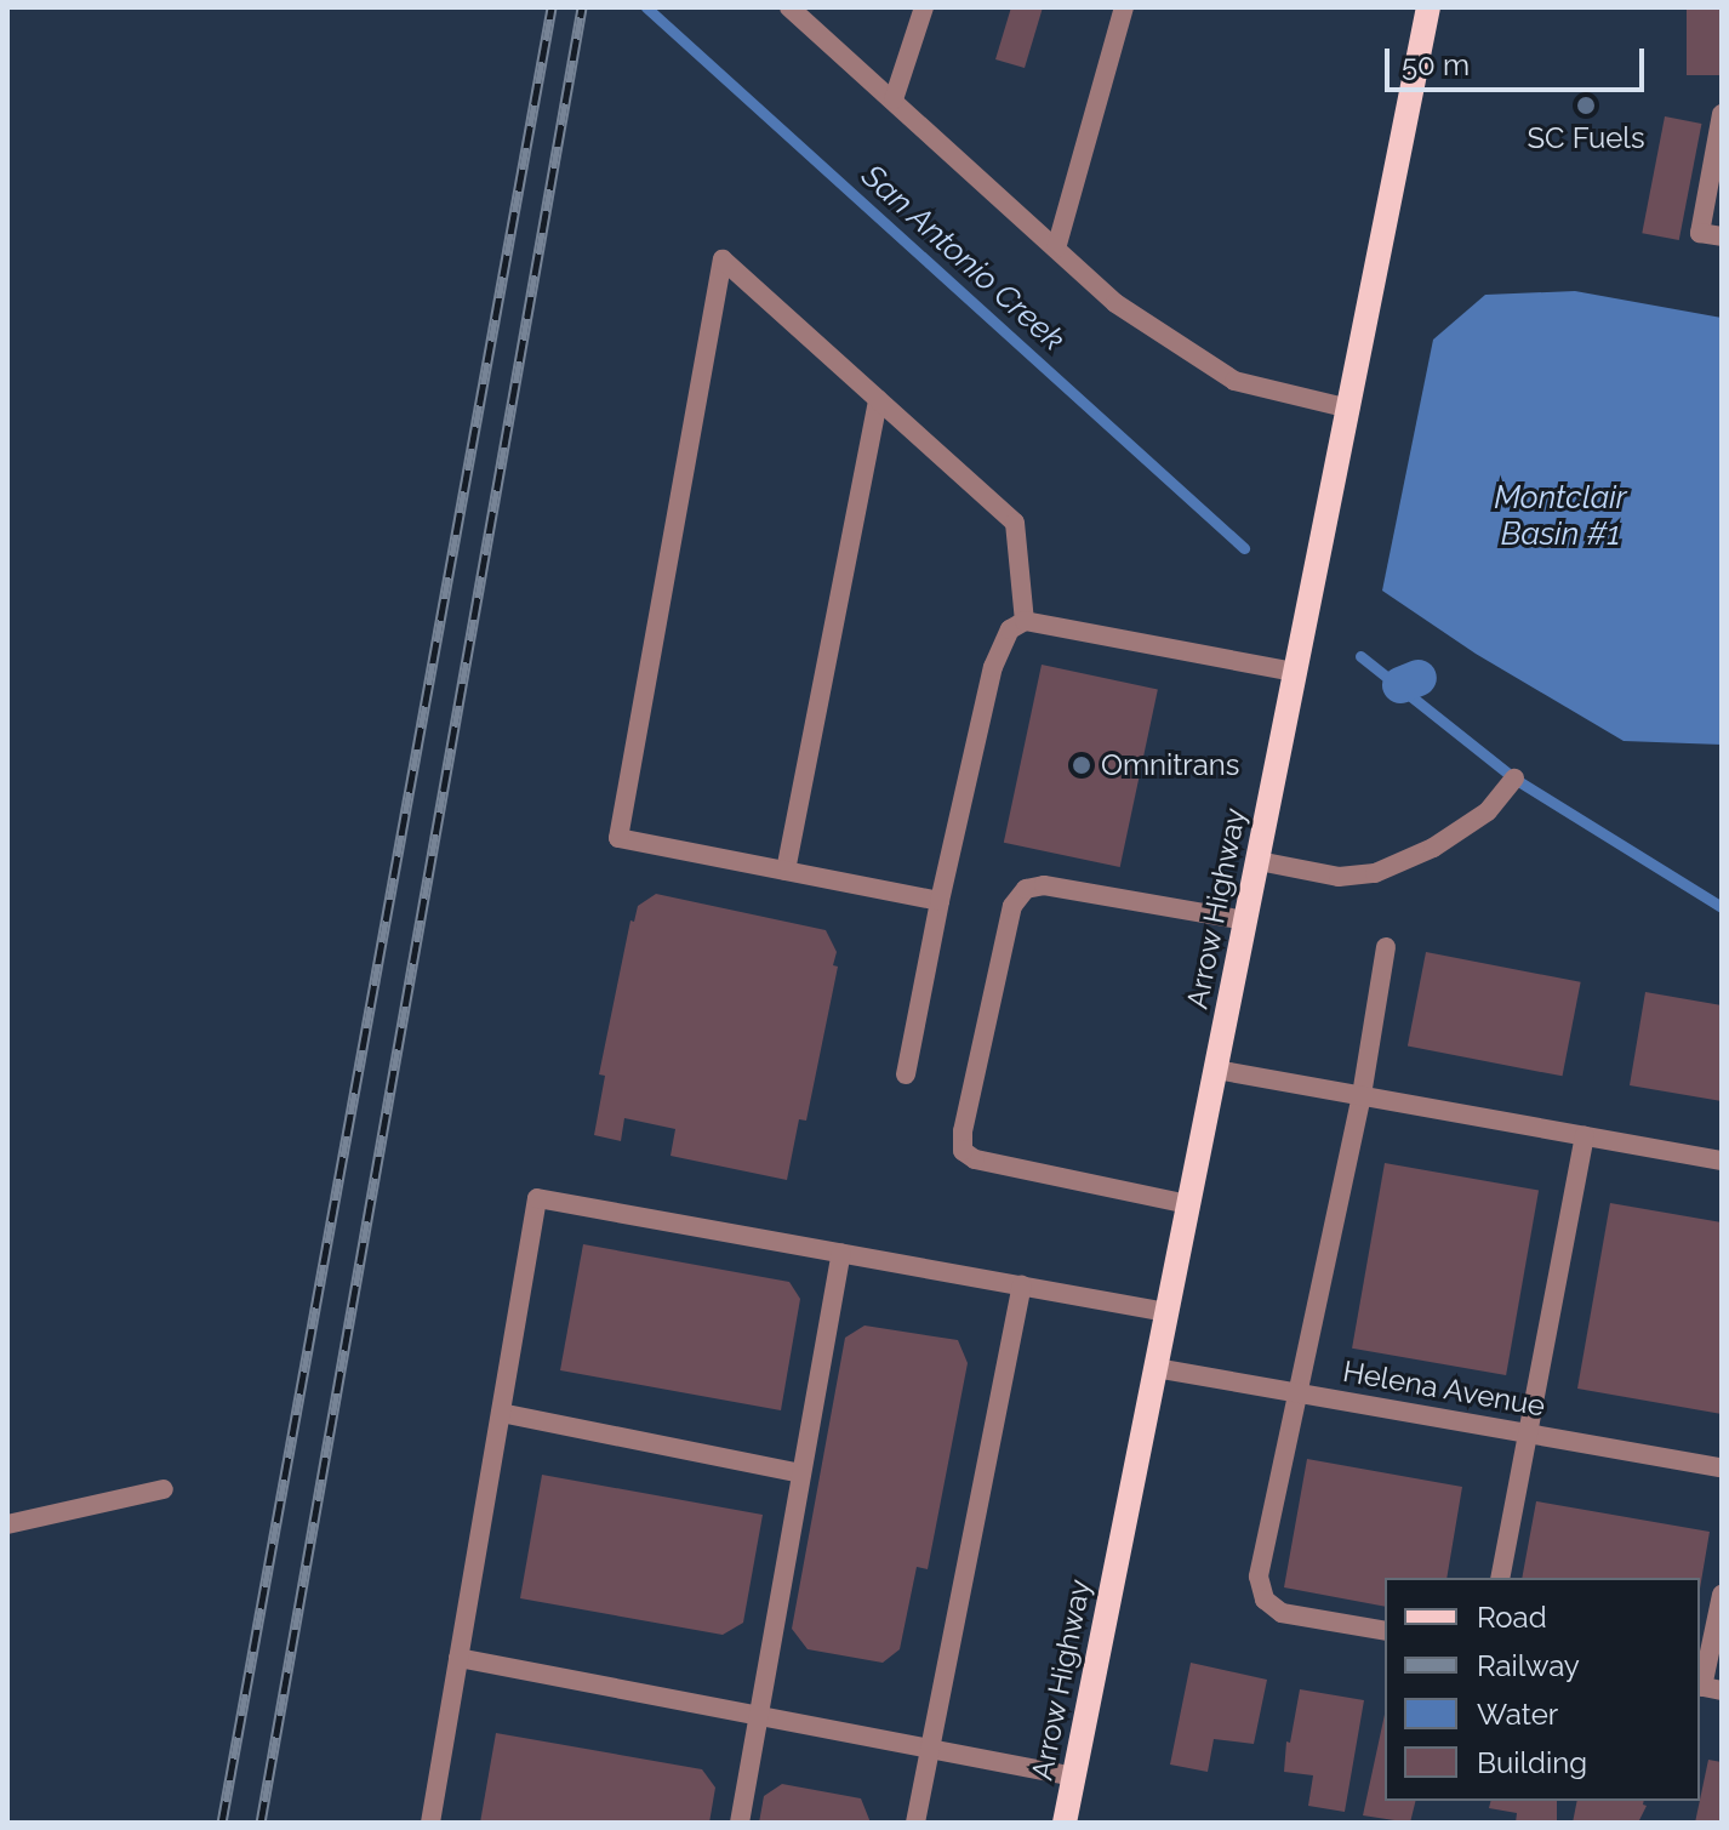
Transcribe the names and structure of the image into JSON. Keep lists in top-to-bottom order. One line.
{"streets":{"main road":["Arrow Highway"],"lane":["Helena Avenue"]},"crossings":[["Arrow Highway","Helena Avenue"]],"water":["San Antonio Creek","Montclair Basin #1"],"places":["SC Fuels","Omnitrans"],"legend":["Road","Railway","Water","Building"],"scale_bar":"50 m"}
